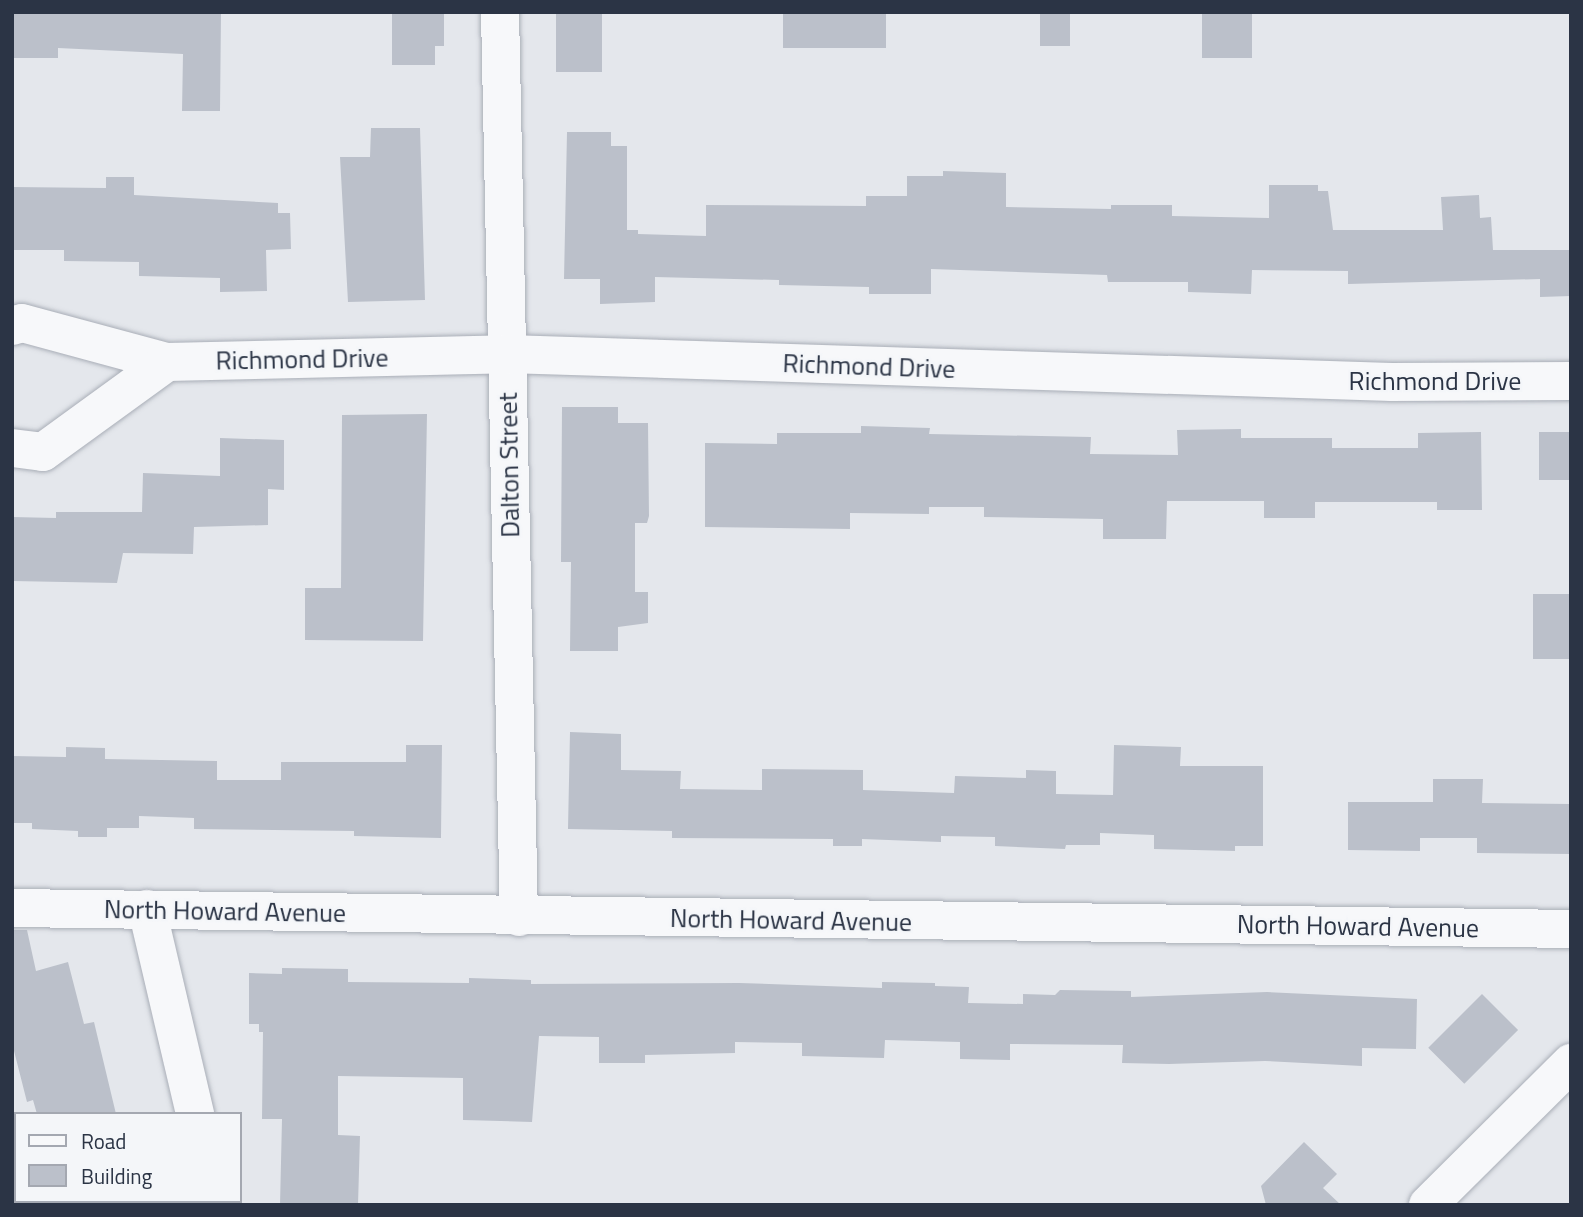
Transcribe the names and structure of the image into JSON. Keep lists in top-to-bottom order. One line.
{"streets":{"street":["Richmond Drive","Dalton Street","North Howard Avenue"]},"crossings":[["Richmond Drive","Dalton Street"],["Dalton Street","North Howard Avenue"]],"legend":["Road","Building"]}
